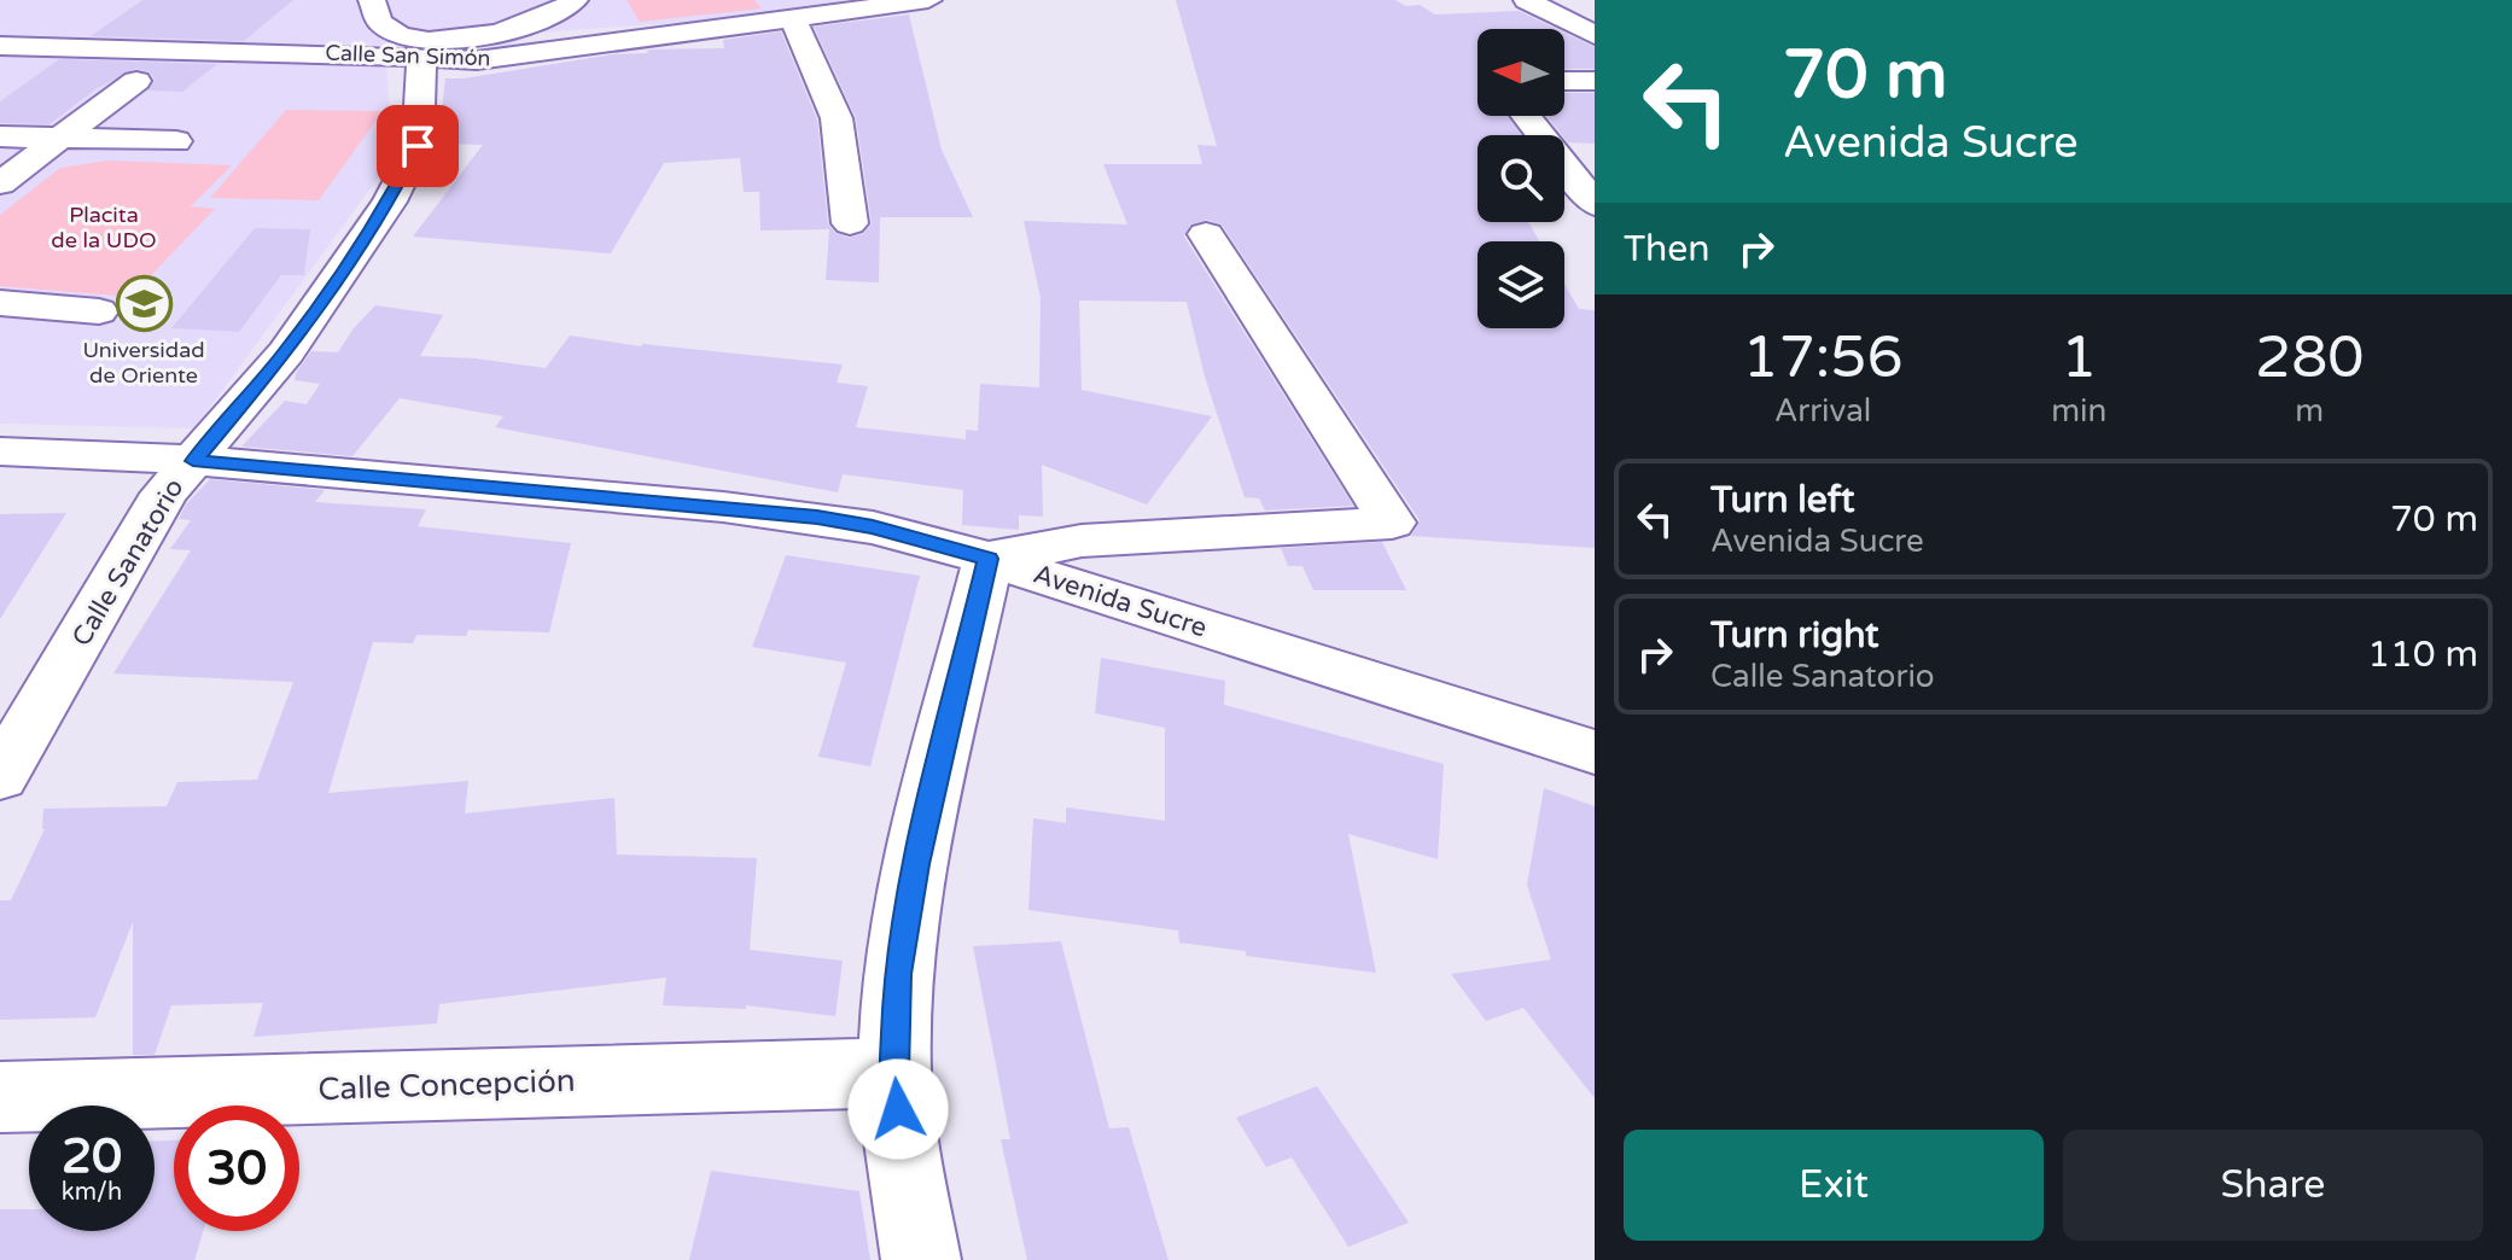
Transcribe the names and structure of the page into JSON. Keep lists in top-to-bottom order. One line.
{"streets":{"street":["Calle San Simón","Calle Sanatorio","Avenida Sucre","Calle Concepción"]},"crossings":[["Calle San Simón","Calle Sanatorio"],["Calle Sanatorio","Avenida Sucre"]],"parks":["Placita de la UDO"],"places":{"school or university":["Universidad de Oriente"]},"north":"left","page":{"turn":["70 m","Avenida Sucre"],"then":"Then","eta":["17:56","Arrival","1","min","280","m"],"list":[{"name":"Turn left","note":"Avenida Sucre","value":"70 m"},{"name":"Turn right","note":"Calle Sanatorio","value":"110 m"}],"speed":"20 km/h","limit":"30","buttons":["Exit","Share"]}}
